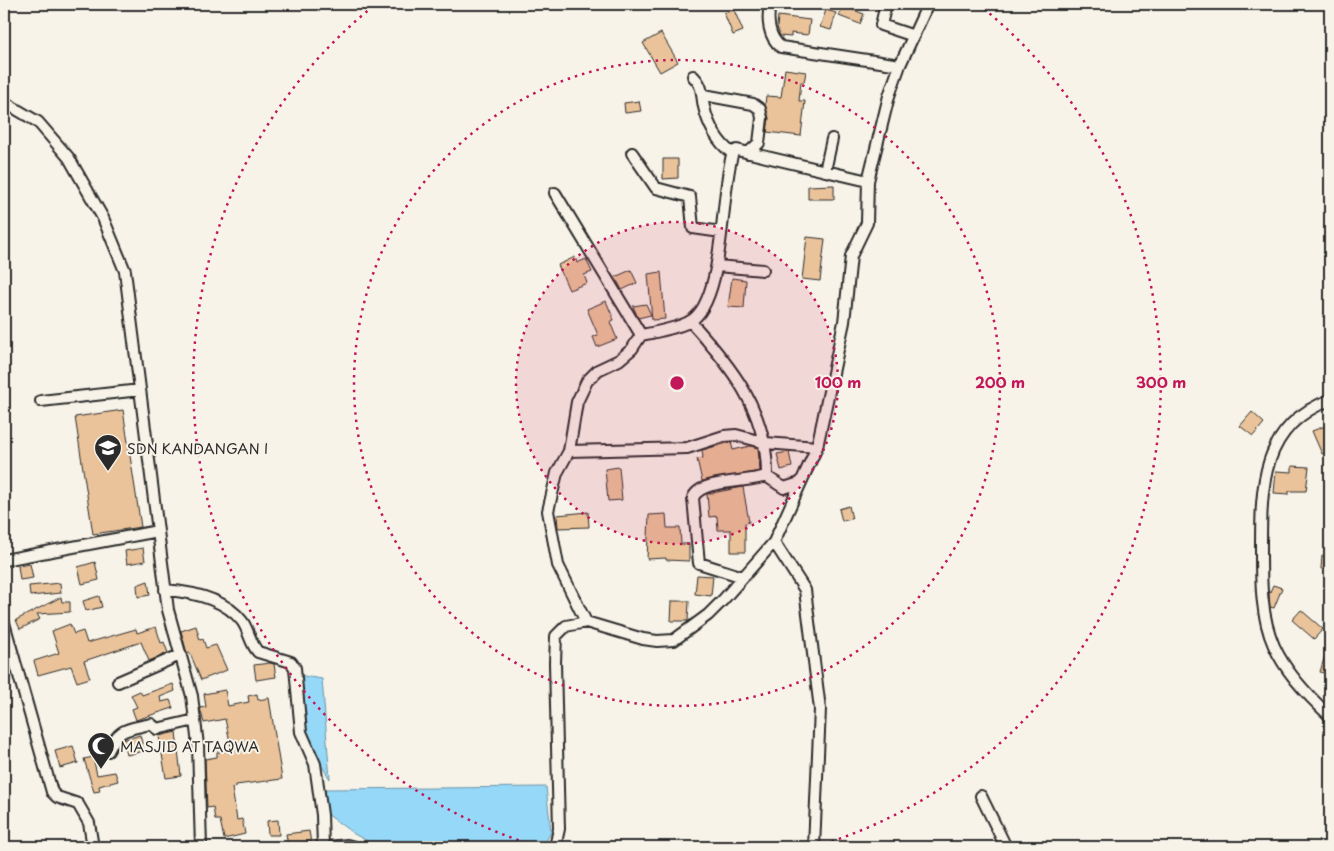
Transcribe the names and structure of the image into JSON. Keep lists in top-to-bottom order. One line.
{"places":{"school or university":["SDN KANDANGAN I"],"mosque":["MASJID AT TAQWA"]},"rings":["100 m","200 m","300 m"]}
